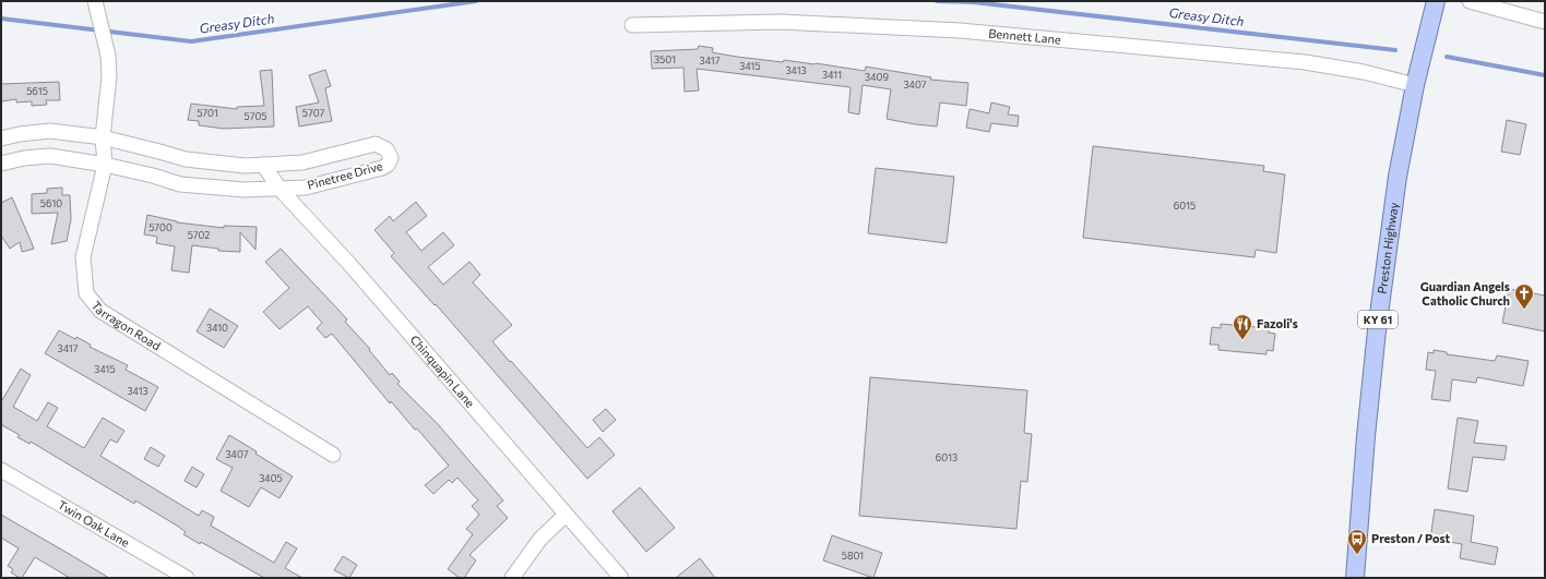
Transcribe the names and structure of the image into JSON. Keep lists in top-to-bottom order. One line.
{"streets":{"main road":["Preston Highway","KY 61"],"street":["Bennett Lane","Pinetree Drive","Tarragon Road","Chinquapin Lane","Twin Oak Lane"]},"crossings":[["Bennett Lane","Preston Highway"],["Pinetree Drive","Tarragon Road"],["Pinetree Drive","Chinquapin Lane"]],"water":["Greasy Ditch"],"places":{"church":["Guardian Angels Catholic Church"],"restaurant":["Fazoli's"],"bus stop":["Preston / Post"]},"house_numbers":["3501","3417","3415","3413","3411","3409","3407","5615","5701","5707","5705","5610","6015","5700","5702","3410","3417","3415","3413","3407","6013","3405","5801"]}
